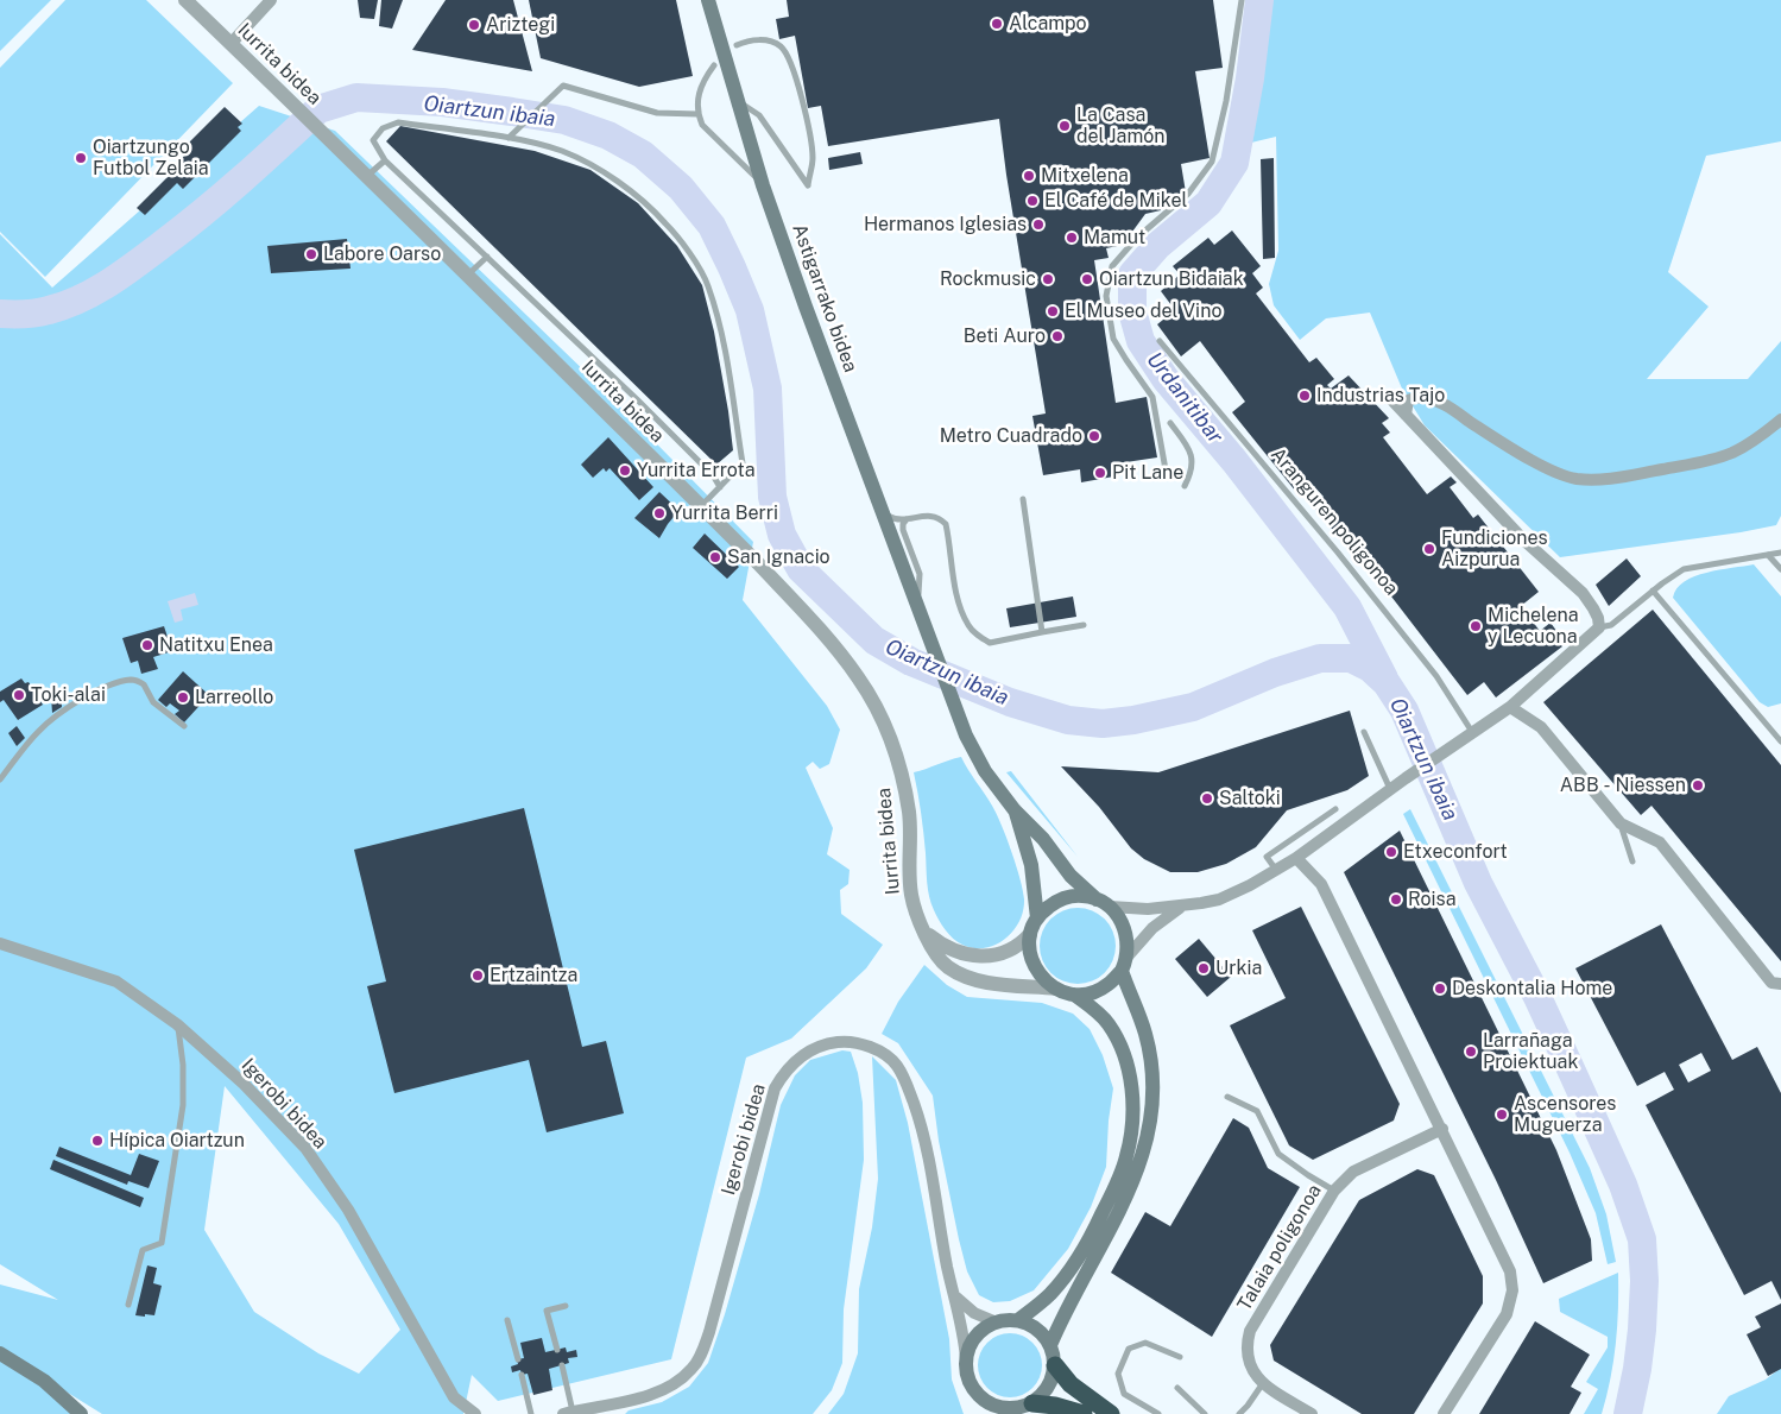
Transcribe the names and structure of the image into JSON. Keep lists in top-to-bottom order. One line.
{"streets":{"main road":["Astigarrako bidea"],"street":["Iurrita bidea","Igerobi bidea","Talaia poligonoa"],"lane":["Aranguren poligonoa"]},"water":["Oiartzun ibaia","Urdanitibar"],"places":["Alcampo","Ariztegi","La Casa del Jamón","Oiartzungo Futbol Zelaia","Mitxelena","El Café de Mikel","Hermanos Iglesias","Mamut","Labore Oarso","Rockmusic","Oiartzun Bidaiak","El Museo del Vino","Beti Auro","Industrias Tajo","Metro Cuadrado","Yurrita Errota","Pit Lane","Yurrita Berri","Fundiciones Aizpurua","San Ignacio","Michelena y Lecuona","Natitxu Enea","Toki-alai","Larreollo","ABB - Niessen","Saltoki","Etxeconfort","Roisa","Urkia","Ertzaintza","Deskontalia Home","Larrañaga Proiektuak","Ascensores Muguerza","Hípica Oiartzun"]}
